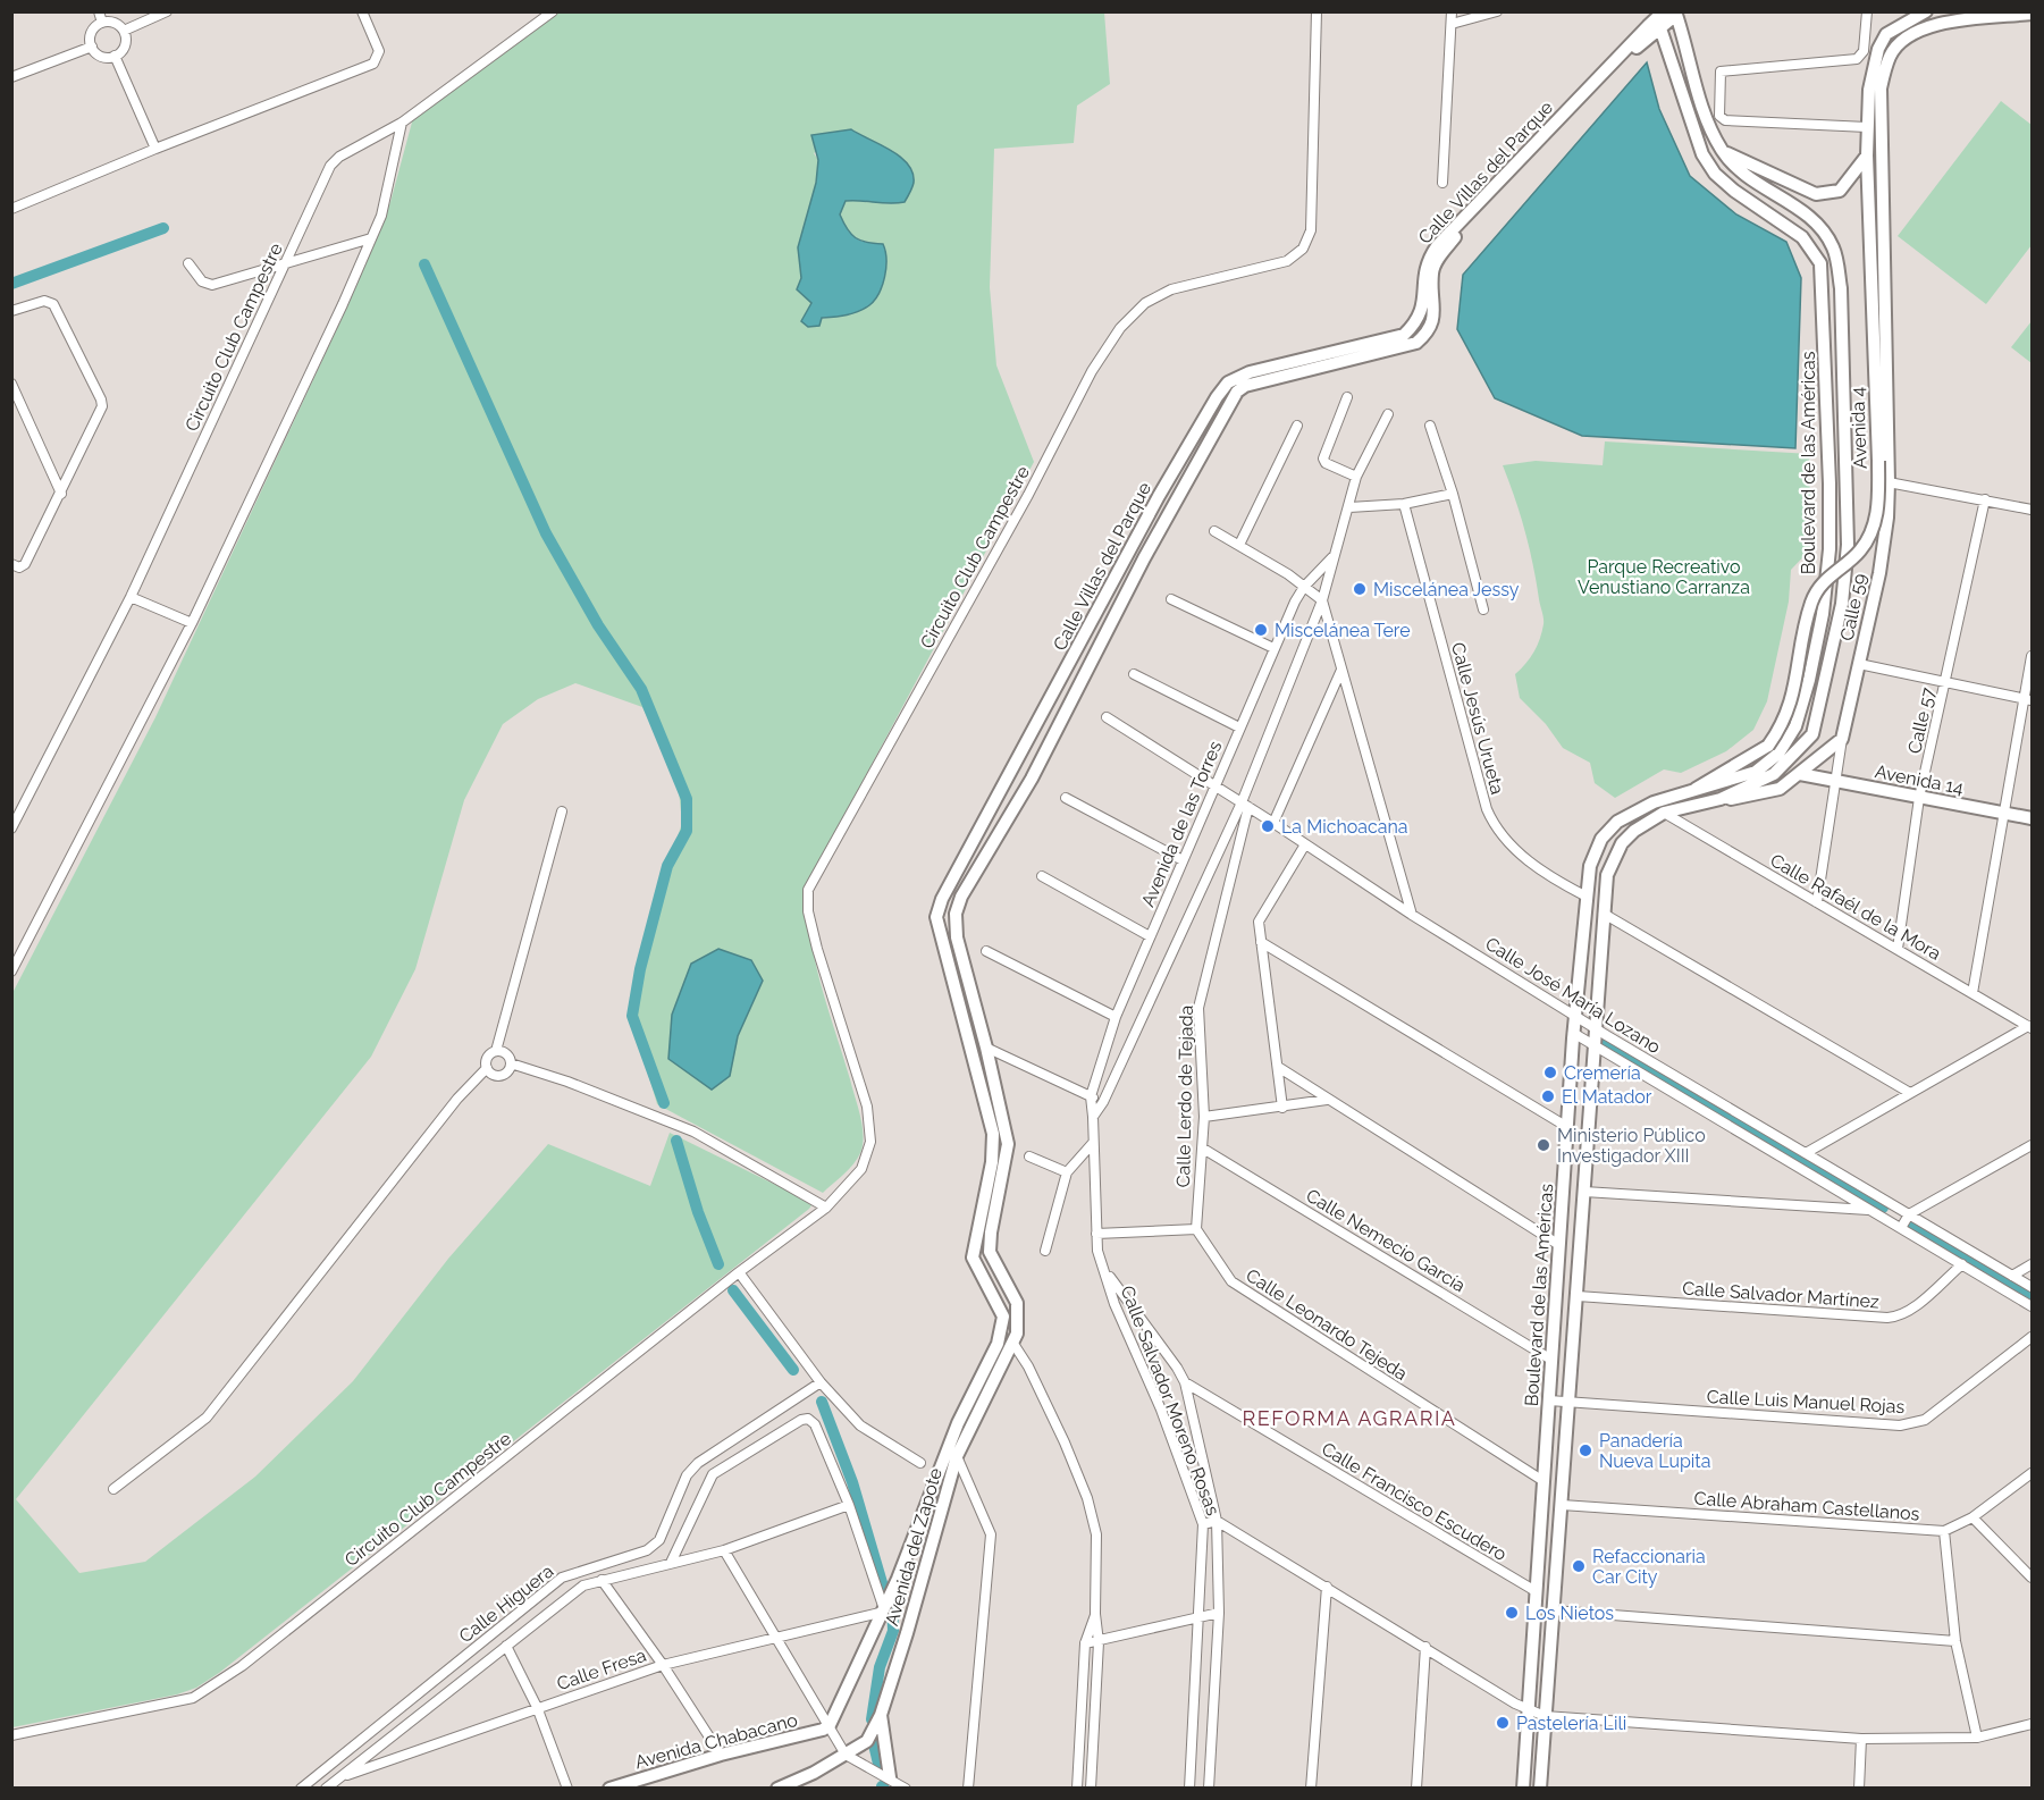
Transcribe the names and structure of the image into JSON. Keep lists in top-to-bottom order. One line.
{"streets":{"main road":["Calle Villas del Parque","Avenida 4","Boulevard de las Américas","Calle 59","Avenida 14","Avenida del Zapote","Avenida Chabacano"],"street":["Circuito Club Campestre","Calle Jesús Urueta","Calle 57","Avenida de las Torres","Calle Rafaél de la Mora","Calle José María Lozano","Calle Lerdo de Tejada","Calle Nemecio García","Calle Salvador Martínez","Calle Leonardo Tejeda","Calle Salvador Moreno Rosas","Calle Luis Manuel Rojas","Calle Francisco Escudero","Calle Abraham Castellanos","Calle Higuera","Calle Fresa"]},"crossings":[["Calle Villas del Parque","Boulevard de las Américas"],["Calle Villas del Parque","Avenida del Zapote"],["Avenida 4","Boulevard de las Américas"],["Avenida 4","Calle 59"],["Boulevard de las Américas","Calle Jesús Urueta"],["Boulevard de las Américas","Calle Rafaél de la Mora"],["Boulevard de las Américas","Calle José María Lozano"],["Boulevard de las Américas","Calle Nemecio García"],["Boulevard de las Américas","Calle Salvador Martínez"],["Boulevard de las Américas","Calle Leonardo Tejeda"],["Boulevard de las Américas","Calle Luis Manuel Rojas"],["Boulevard de las Américas","Calle Francisco Escudero"],["Boulevard de las Américas","Calle Abraham Castellanos"],["Calle 59","Avenida 14"],["Calle 59","Calle Rafaél de la Mora"],["Calle 57","Avenida 14"],["Calle 57","Calle Rafaél de la Mora"],["Avenida de las Torres","Calle José María Lozano"],["Avenida de las Torres","Calle Lerdo de Tejada"],["Avenida de las Torres","Calle Salvador Moreno Rosas"],["Avenida de las Torres","Calle Francisco Escudero"],["Calle José María Lozano","Calle Lerdo de Tejada"],["Calle José María Lozano","Calle Salvador Martínez"],["Calle Lerdo de Tejada","Calle Nemecio García"],["Calle Lerdo de Tejada","Calle Leonardo Tejeda"],["Calle Salvador Moreno Rosas","Calle Francisco Escudero"],["Avenida del Zapote","Calle Fresa"],["Avenida del Zapote","Avenida Chabacano"],["Calle Higuera","Calle Fresa"]],"districts":["REFORMA AGRARIA"],"parks":["Parque Recreativo Venustiano Carranza"],"places":["Miscelánea Jessy","Miscelánea Tere","La Michoacana","Cremería","El Matador","Ministerio Público Investigador XIII","Panadería Nueva Lupita","Refaccionaria Car City","Los Nietos","Pastelería Lili"]}
